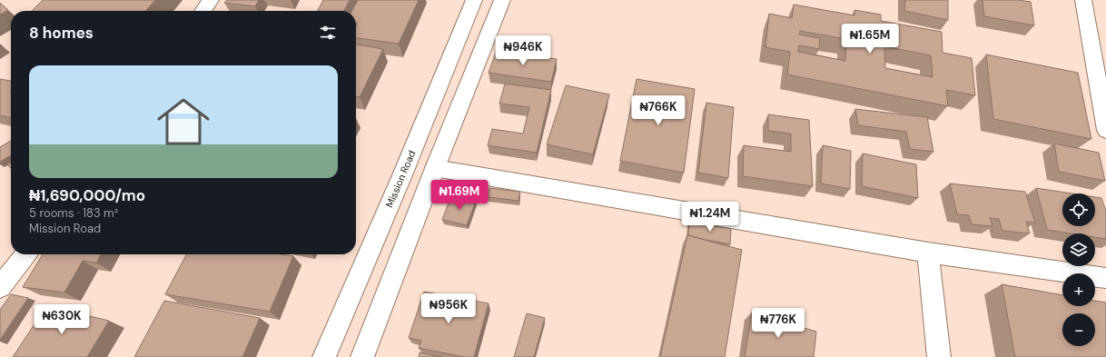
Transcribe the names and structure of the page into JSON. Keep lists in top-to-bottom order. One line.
{"streets":{"street":["Mission Road"]},"page":{"heading":"8 homes","price":["₦1.65M","₦946K","₦766K","₦1.69M","₦1.24M","₦956K","₦630K","₦776K"],"list":[{"name":"₦1,690,000/mo","note":"5 rooms · 183 m² · Mission Road"}],"map_buttons":["+","−"]}}
